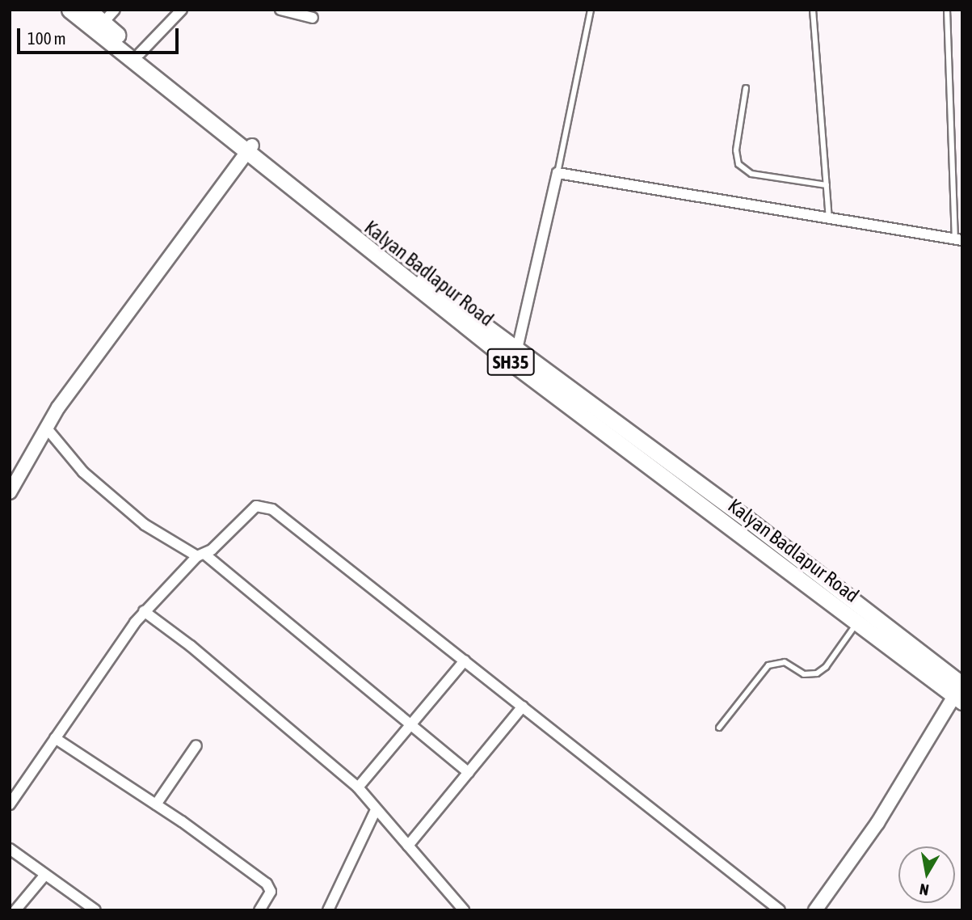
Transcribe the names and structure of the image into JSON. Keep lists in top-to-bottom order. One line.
{"streets":{"main road":["Kalyan Badlapur Road","SH35"]},"scale_bar":"100 m","north":"bottom"}
